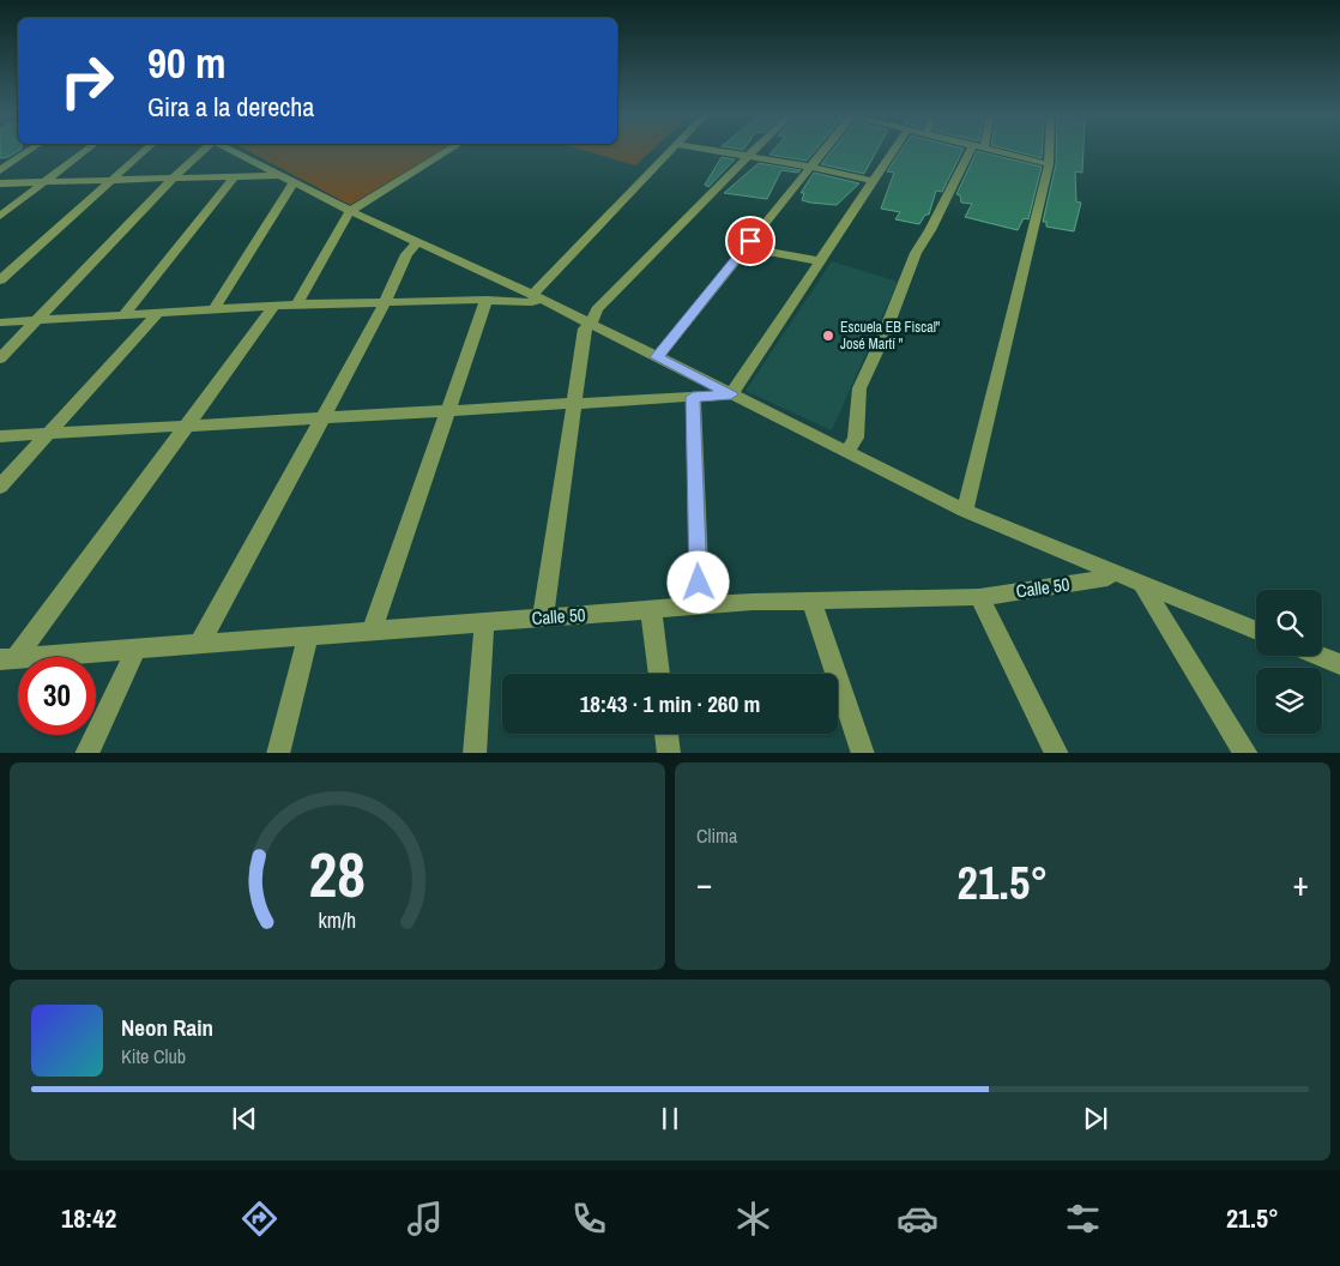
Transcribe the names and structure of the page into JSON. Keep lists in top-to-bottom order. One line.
{"streets":{"street":["Calle 50"]},"places":["Escuela EB Fiscal\" José Martí \""],"page":{"turn":["90 m","Gira a la derecha"],"limit":"30","trip":"18:43 · 1 min · 260 m","tile":"Clima","heat":["−","21.5°","+"],"song":["Neon Rain","Kite Club"],"tabs":["18:42","21.5°"],"gauge":["28","km/h"]}}
